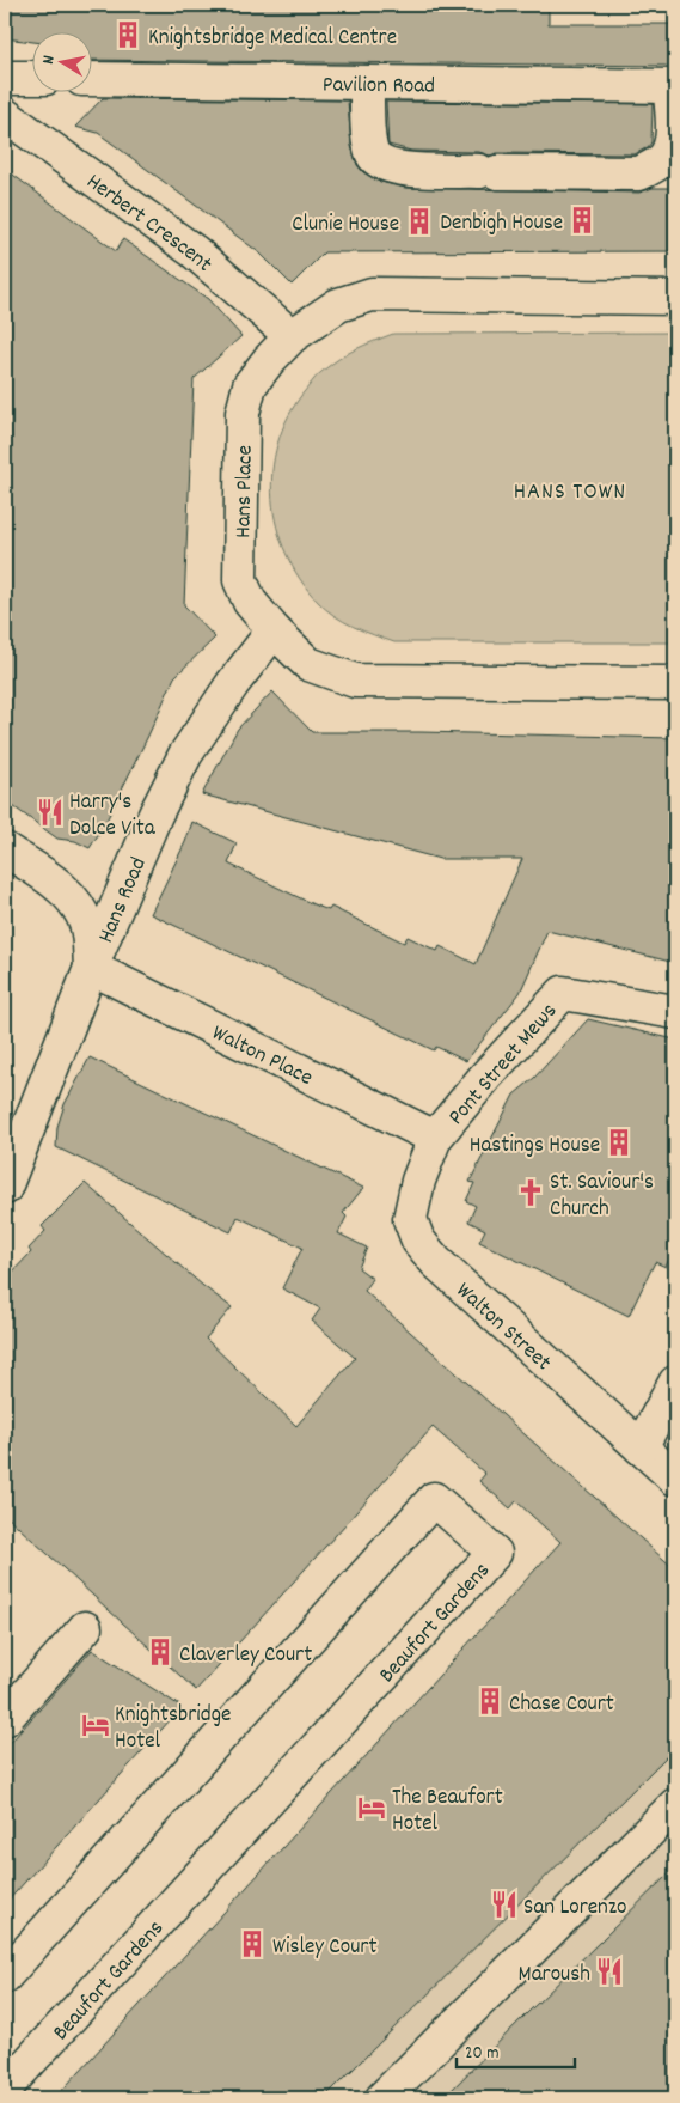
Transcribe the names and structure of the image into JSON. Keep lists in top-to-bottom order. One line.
{"streets":{"street":["Pavilion Road","Herbert Crescent","Hans Place","Hans Road","Walton Place","Pont Street Mews","Walton Street","Beaufort Gardens"]},"crossings":[["Herbert Crescent","Hans Place"],["Hans Place","Hans Road"],["Hans Road","Walton Place"],["Walton Place","Pont Street Mews"],["Walton Place","Walton Street"],["Pont Street Mews","Walton Street"]],"districts":["HANS TOWN"],"places":{"building":["Knightsbridge Medical Centre","Denbigh House","Clunie House","Hastings House","Claverley Court","Chase Court","Wisley Court"],"restaurant":["Harry's Dolce Vita","San Lorenzo","Maroush"],"church":["St. Saviour's Church"],"hotel":["Knightsbridge Hotel","The Beaufort Hotel"]},"scale_bar":"20 m","north":"left"}
